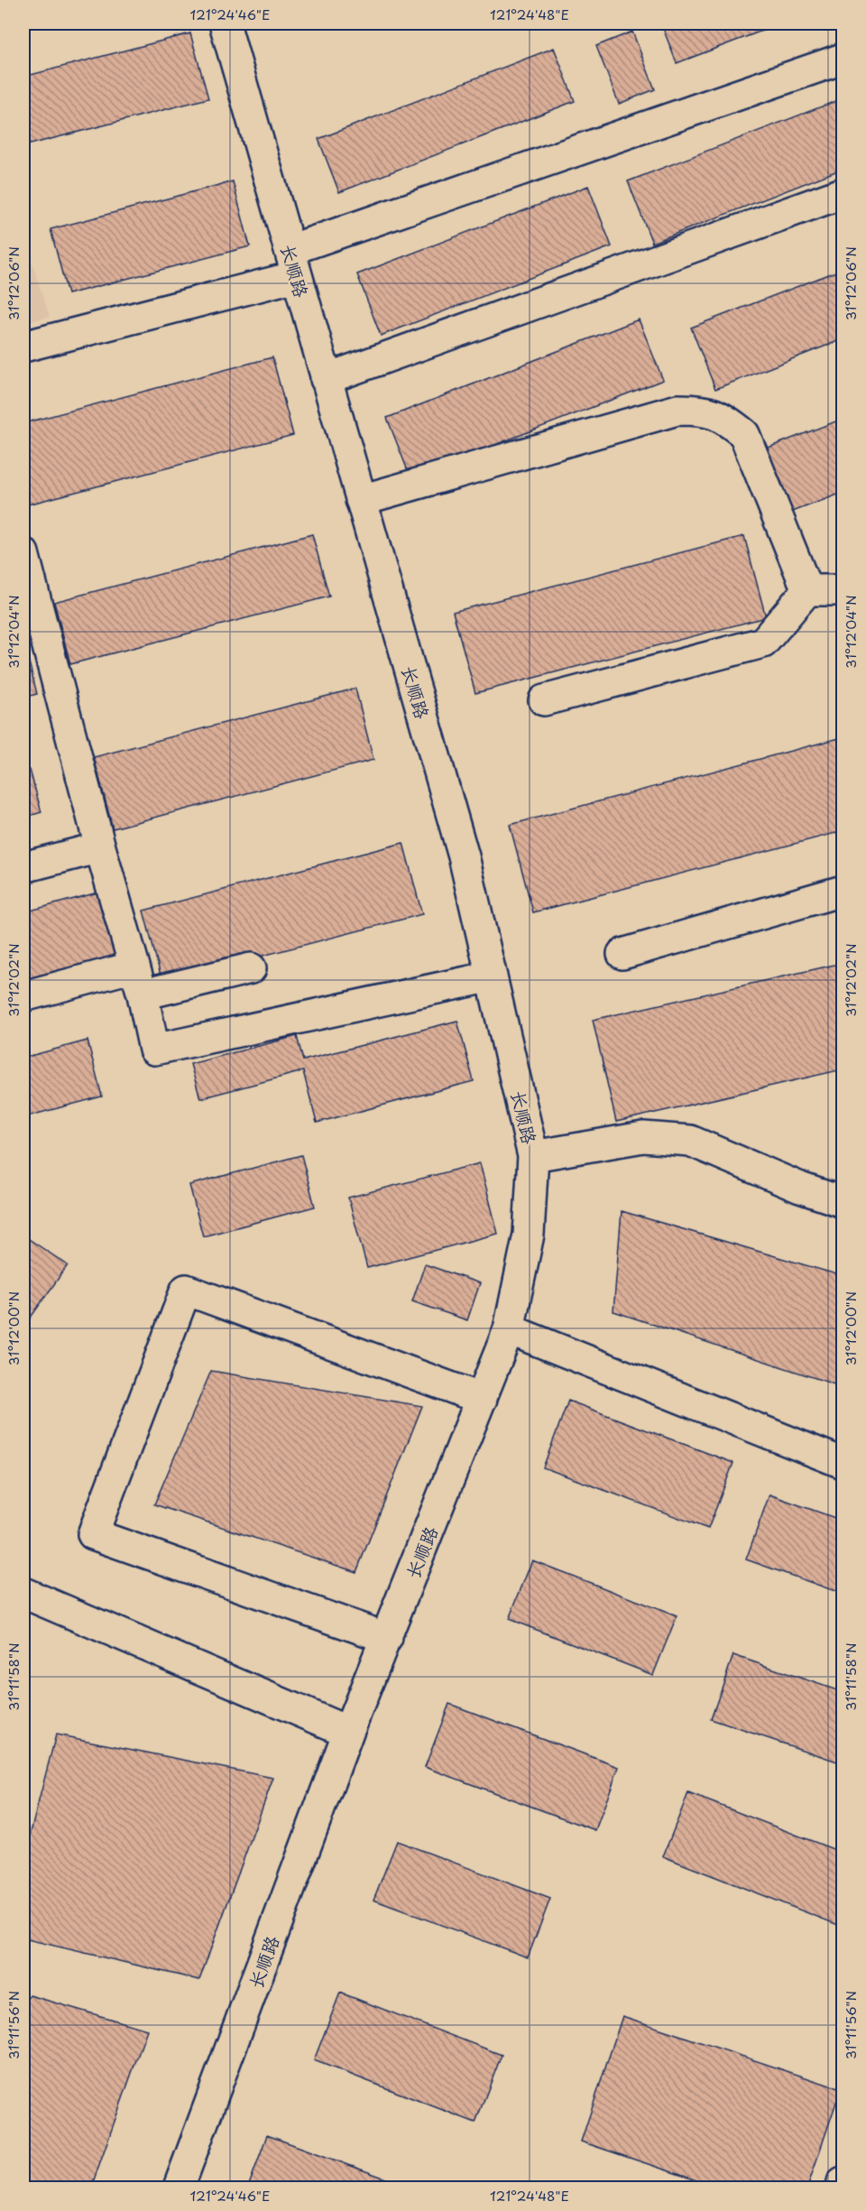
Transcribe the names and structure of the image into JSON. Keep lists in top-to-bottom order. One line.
{"streets":{"street":["长顺路"]},"coordinates":["121°24'46\"E","121°24'48\"E","31°12'06\"N","31°12'04\"N","31°12'02\"N","31°12'00\"N","31°11'58\"N","31°11'56\"N"]}
